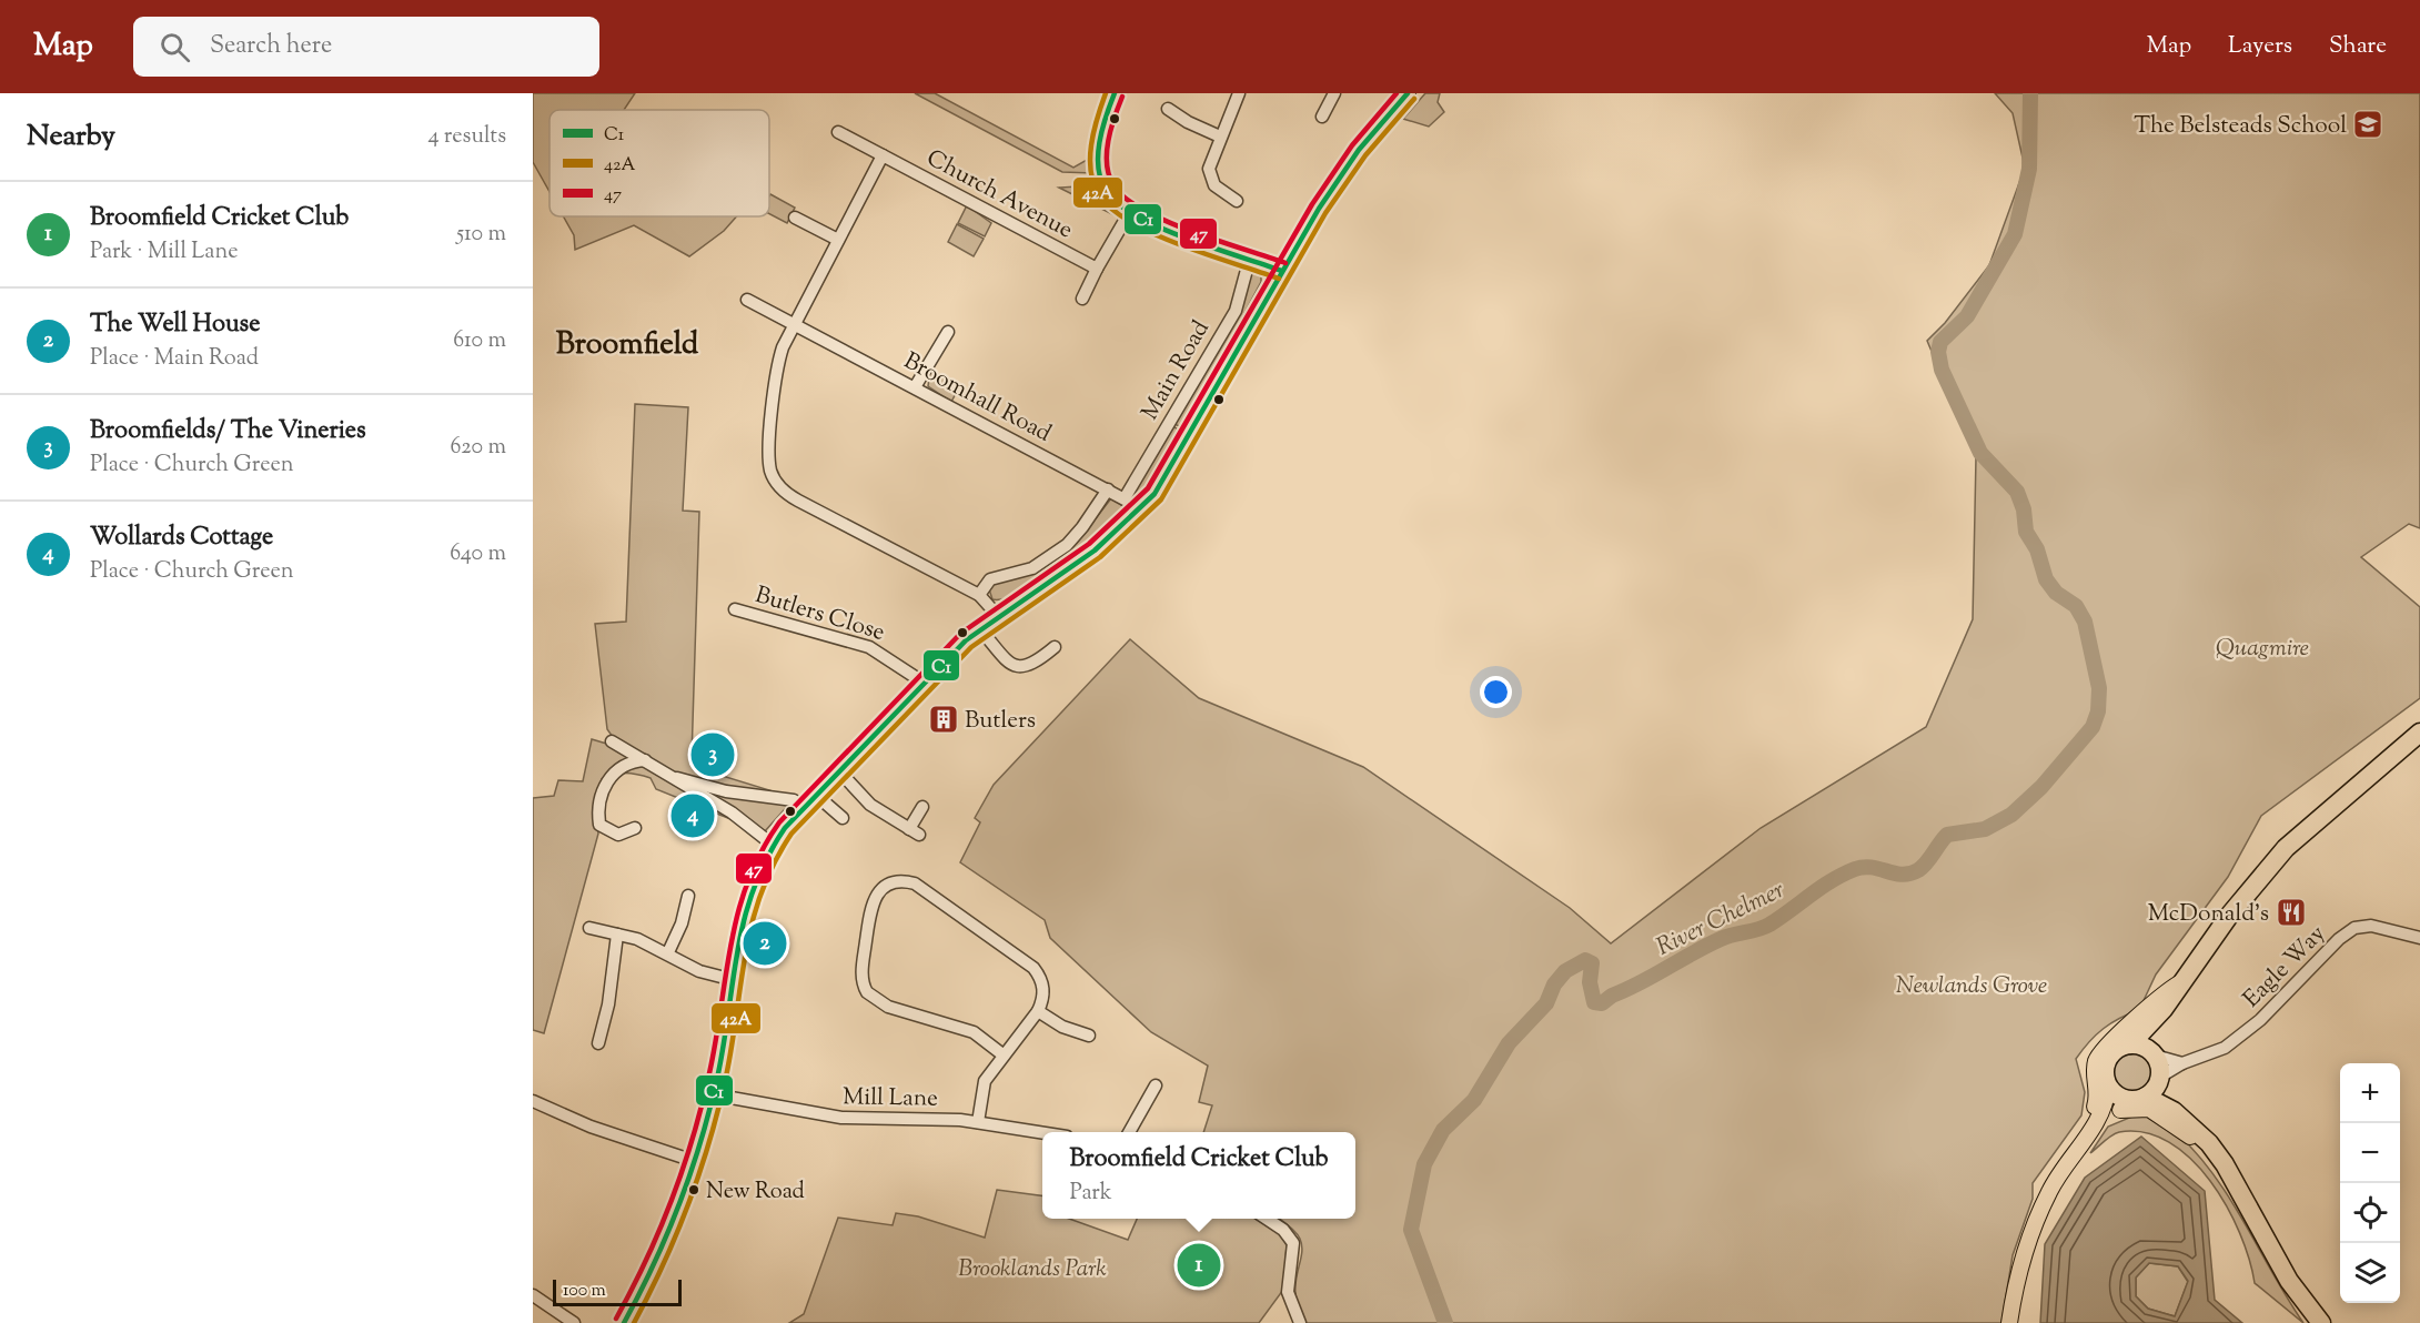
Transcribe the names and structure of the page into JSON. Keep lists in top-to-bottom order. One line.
{"streets":{"main road":["Main Road"],"street":["Church Avenue","Broomhall Road","Butlers Close","Eagle Way","Mill Lane"]},"crossings":[["Main Road","Broomhall Road"],["Main Road","Butlers Close"],["Main Road","Mill Lane"]],"districts":["Broomfield"],"water":["River Chelmer"],"parks":["Quagmire","Newlands Grove","Brooklands Park"],"places":{"school or university":["The Belsteads School"],"building":["Butlers"],"restaurant":["McDonald's"],"other":["New Road"]},"lines":["transit line C1","transit line 42A","transit line 47"],"legend":["C1","42A","47"],"scale_bar":"100 m","page":{"header":"Map","search":"Search here","nav":["Map","Layers","Share"],"heading":["Nearby","4 results"],"list":[{"mark":"1","name":"Broomfield Cricket Club","note":"Park · Mill Lane","value":"510 m"},{"mark":"2","name":"The Well House","note":"Place · Main Road","value":"610 m"},{"mark":"3","name":"Broomfields/ The Vineries","note":"Place · Church Green","value":"620 m"},{"mark":"4","name":"Wollards Cottage","note":"Place · Church Green","value":"640 m"}],"pins":["3","4","2","1"],"map_buttons":["+","−"],"popup":["Broomfield Cricket Club","Park"],"scale":"100 m"}}
